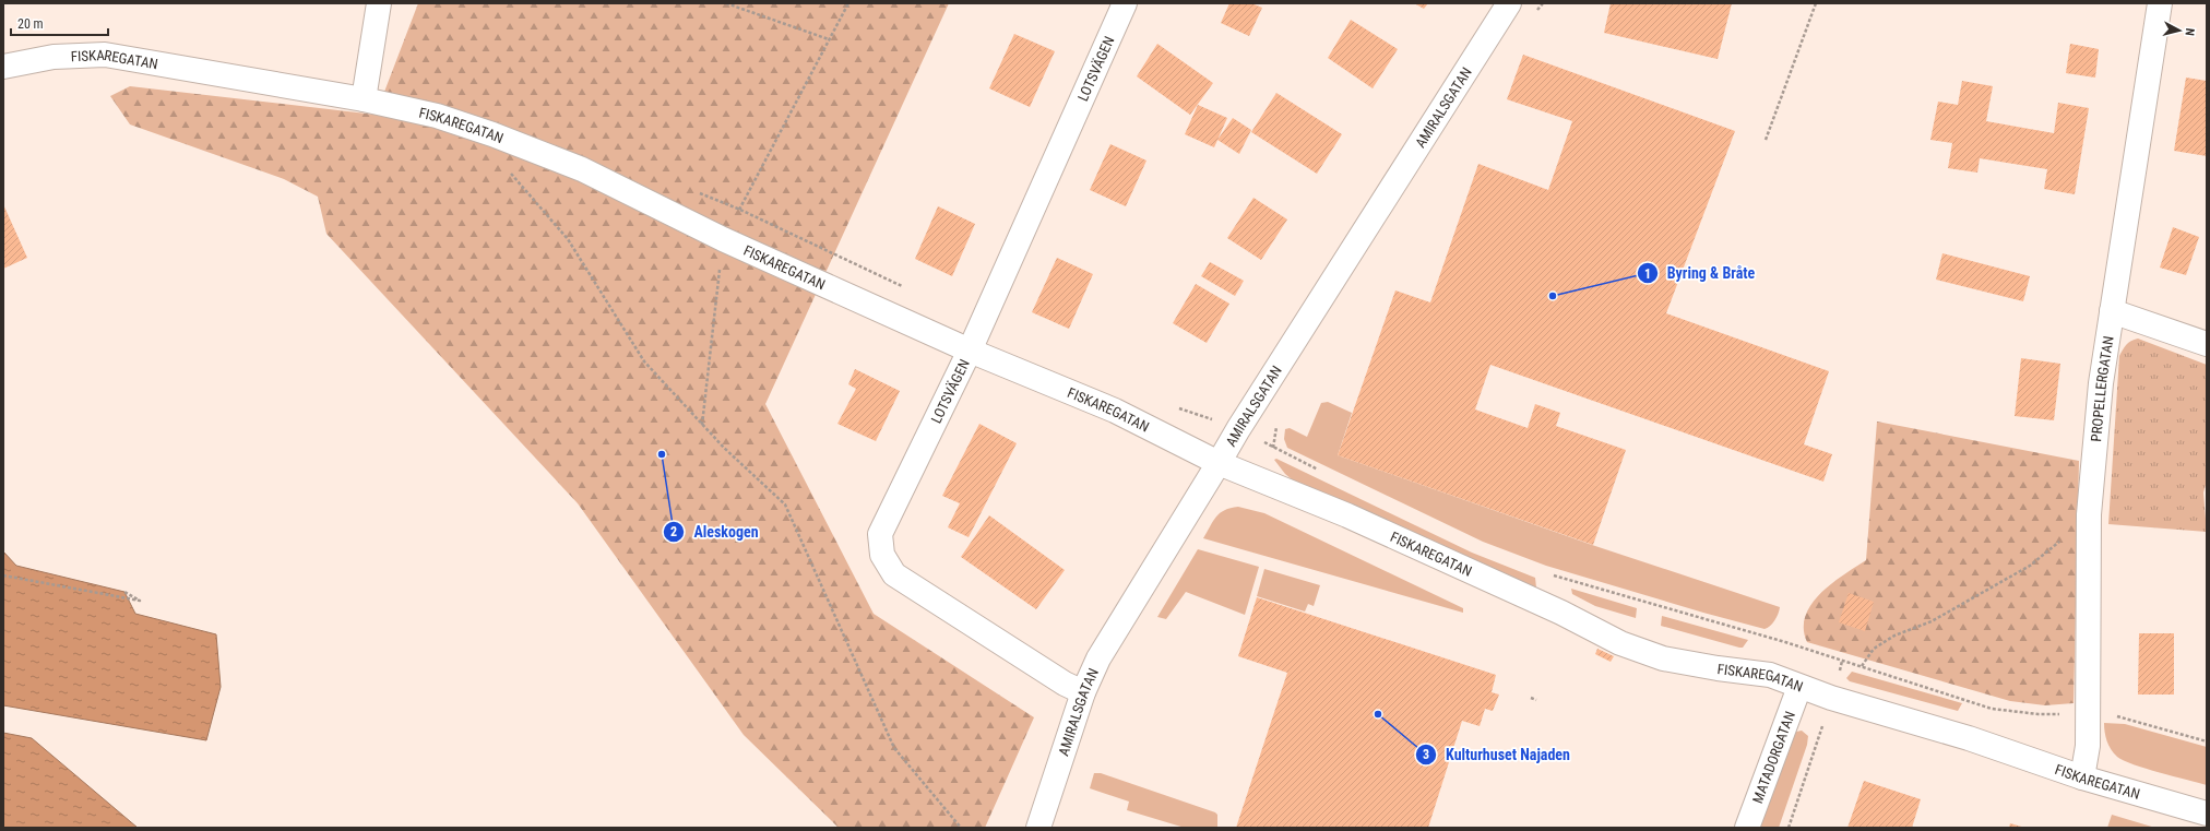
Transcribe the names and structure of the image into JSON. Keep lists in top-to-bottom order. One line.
{"streets":{"street":["FISKAREGATAN","LOTSVÄGEN","AMIRALSGATAN","PROPELLERGATAN","MATADORGATAN"]},"crossings":[["FISKAREGATAN","LOTSVÄGEN"],["FISKAREGATAN","AMIRALSGATAN"],["FISKAREGATAN","PROPELLERGATAN"],["FISKAREGATAN","MATADORGATAN"],["LOTSVÄGEN","AMIRALSGATAN"]],"places":["Byring & Bråte","Aleskogen","Kulturhuset Najaden"],"scale_bar":"20 m","north":"right"}
